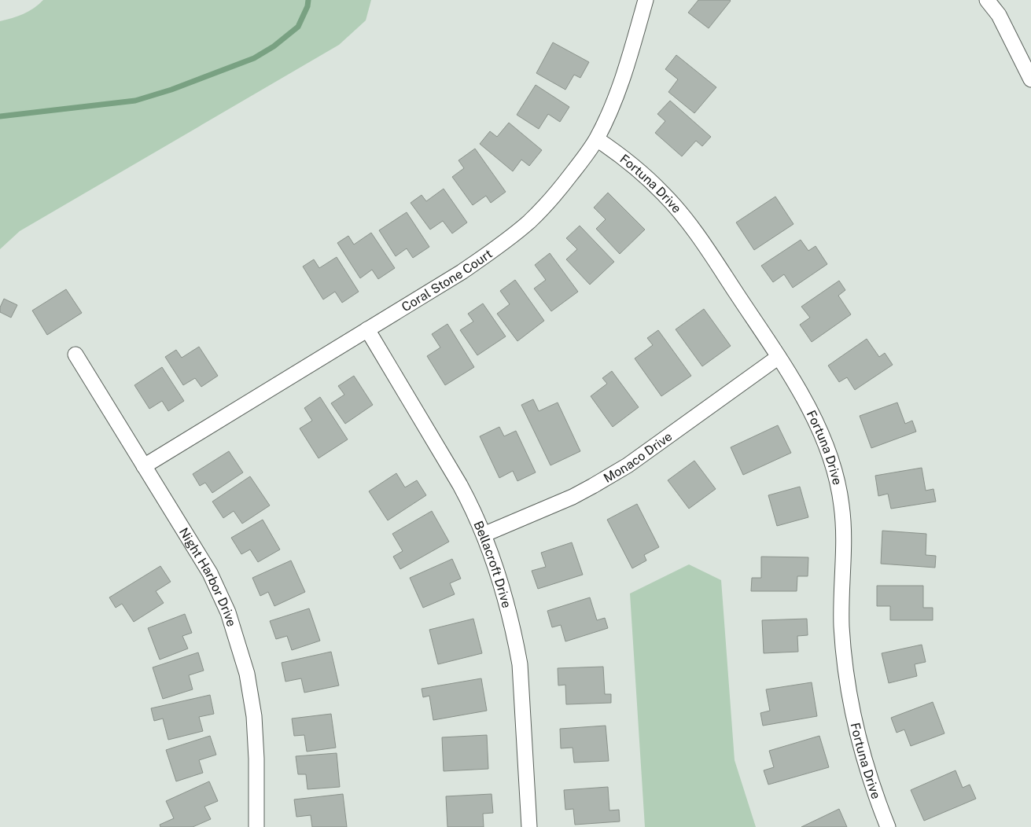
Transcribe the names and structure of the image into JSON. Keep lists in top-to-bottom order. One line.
{"streets":{"street":["Fortuna Drive","Coral Stone Court","Monaco Drive","Bellacroft Drive","Night Harbor Drive"]},"crossings":[["Fortuna Drive","Coral Stone Court"],["Fortuna Drive","Monaco Drive"],["Coral Stone Court","Bellacroft Drive"],["Coral Stone Court","Night Harbor Drive"],["Monaco Drive","Bellacroft Drive"]]}
